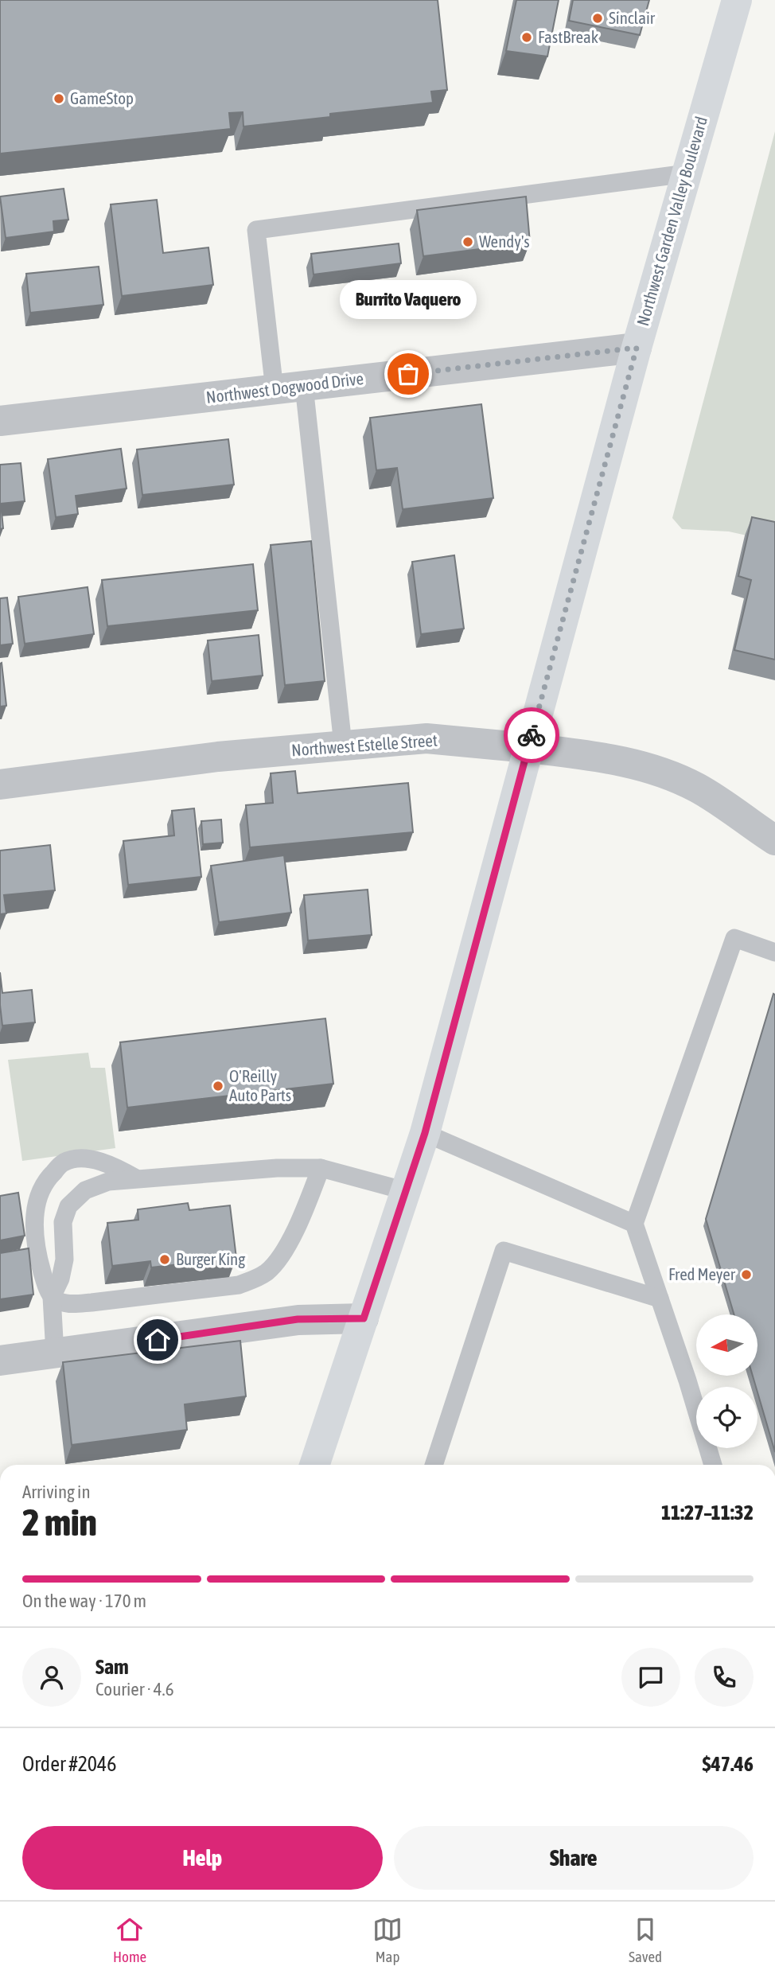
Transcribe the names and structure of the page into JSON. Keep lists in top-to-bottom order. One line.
{"streets":{"main road":["Northwest Garden Valley Boulevard"],"street":["Northwest Dogwood Drive","Northwest Estelle Street"]},"crossings":[["Northwest Garden Valley Boulevard","Northwest Dogwood Drive"],["Northwest Garden Valley Boulevard","Northwest Estelle Street"]],"places":["Sinclair","FastBreak","GameStop","Wendy's","Burrito Vaquero","O'Reilly Auto Parts","Burger King","Fred Meyer"],"north":"left","page":{"bubble":"Burrito Vaquero","heading":["2 min","Arriving in","11:27–11:32"],"panel":["Sam","Courier · 4.6","Order #2046","$47.46"],"bar":"On the way · 170 m","buttons":["Help","Share"],"tabs":["Home","Map","Saved"]}}
